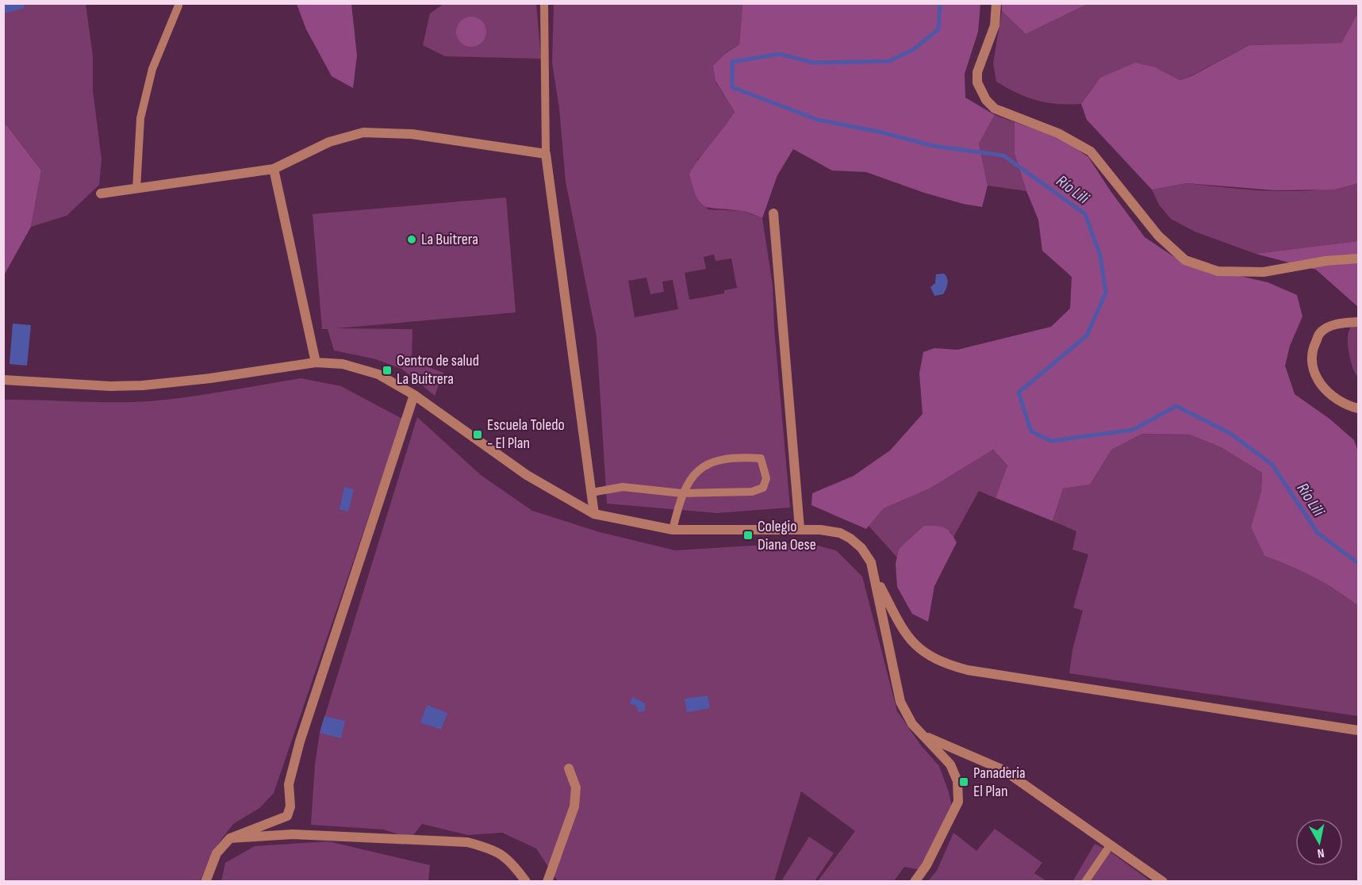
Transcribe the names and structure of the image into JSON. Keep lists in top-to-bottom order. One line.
{"water":["Río Lili"],"places":{"other":["La Buitrera"],"transit":["Centro de salud La Buitrera","Escuela Toledo - El Plan","Colegio Diana Oese","Panaderia El Plan"]},"north":"bottom"}
